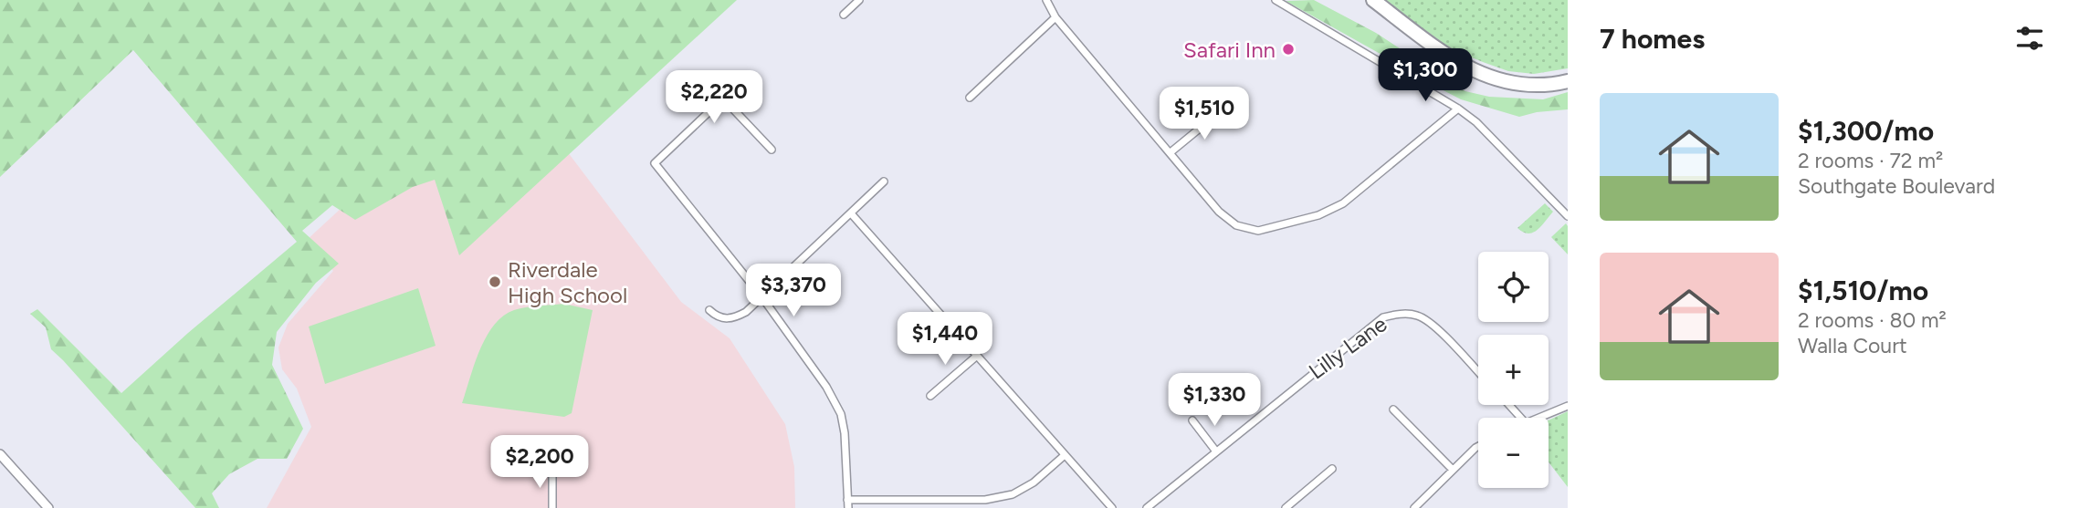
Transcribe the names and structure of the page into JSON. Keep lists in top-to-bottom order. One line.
{"streets":{"street":["Lilly Lane"]},"places":["Safari Inn","Riverdale High School"],"page":{"heading":"7 homes","price":["$1,300","$2,220","$1,510","$3,370","$1,440","$1,330","$2,200"],"list":[{"name":"$1,300/mo","note":"2 rooms · 72 m² · Southgate Boulevard"},{"name":"$1,510/mo","note":"2 rooms · 80 m² · Walla Court"}],"map_buttons":["+","−"]}}
